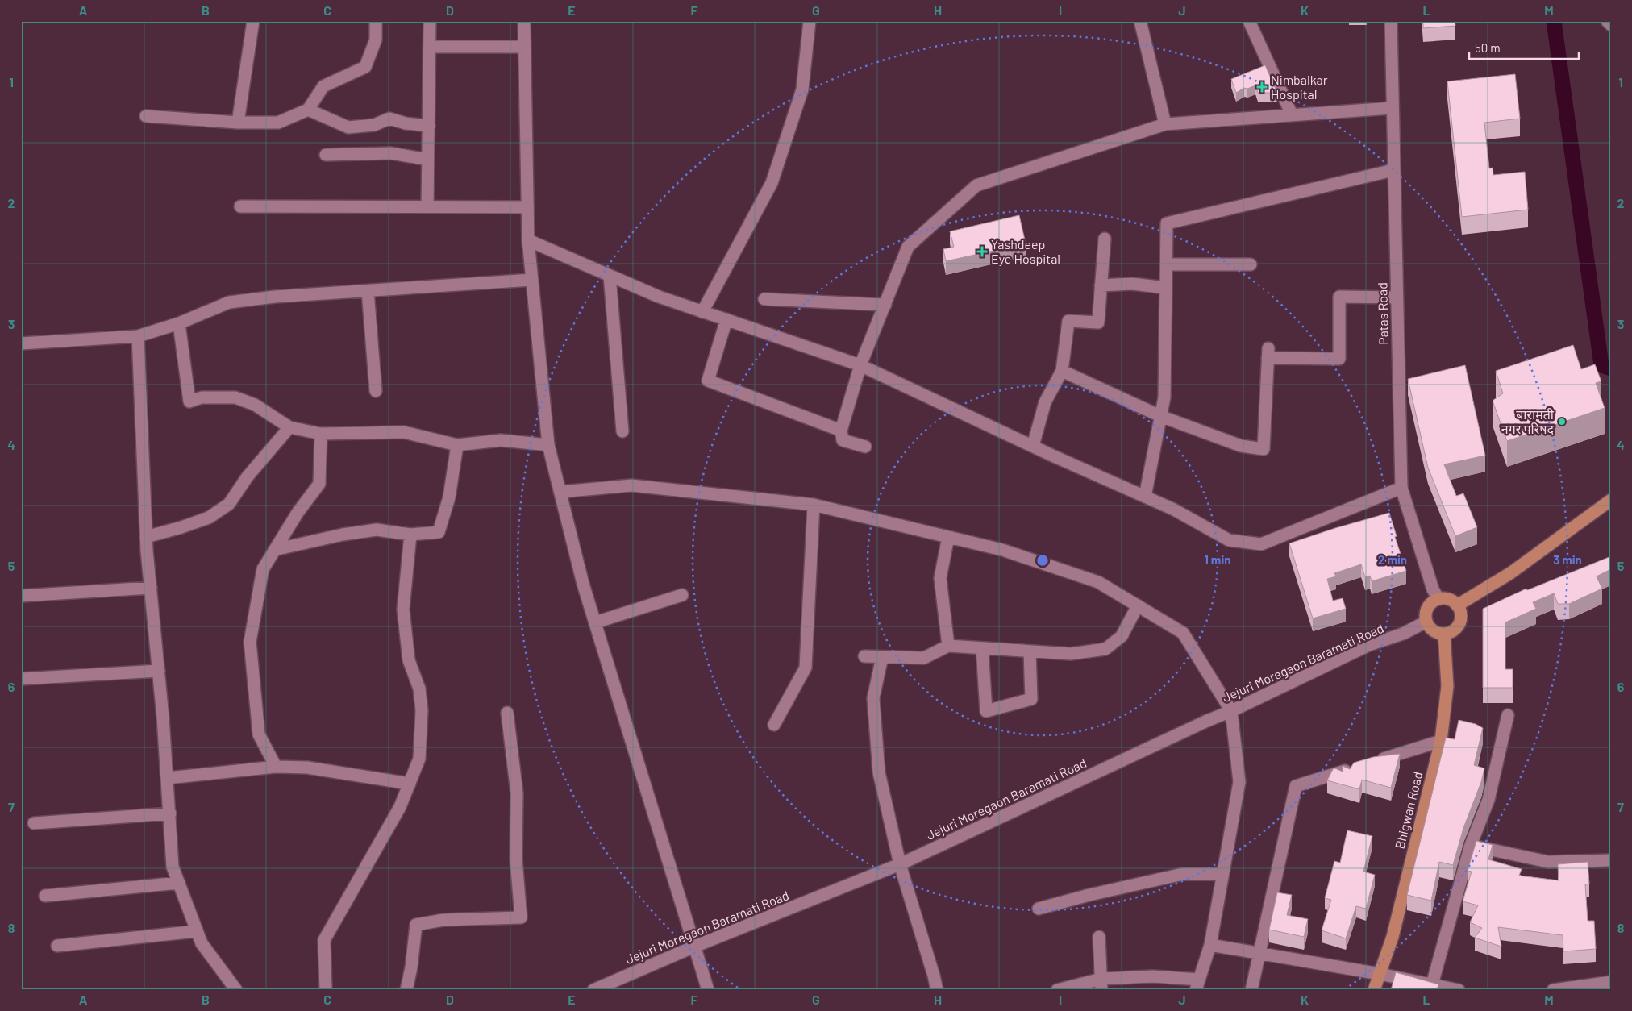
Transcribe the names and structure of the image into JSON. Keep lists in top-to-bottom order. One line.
{"streets":{"main road":["Bhigwan Road"],"street":["Patas Road","Jejuri Moregaon Baramati Road"]},"crossings":[["Patas Road","Jejuri Moregaon Baramati Road"],["Patas Road","Bhigwan Road"],["Jejuri Moregaon Baramati Road","Bhigwan Road"]],"places":{"health":["Nimbalkar Hospital","Yashdeep Eye Hospital"],"other":["बारामती नगर परिषद"]},"scale_bar":"50 m","grid":{"columns":["A","B","C","D","E","F","G","H","I","J","K","L","M"],"rows":["1","2","3","4","5","6","7","8"]},"rings":["1 min","2 min","3 min"]}
